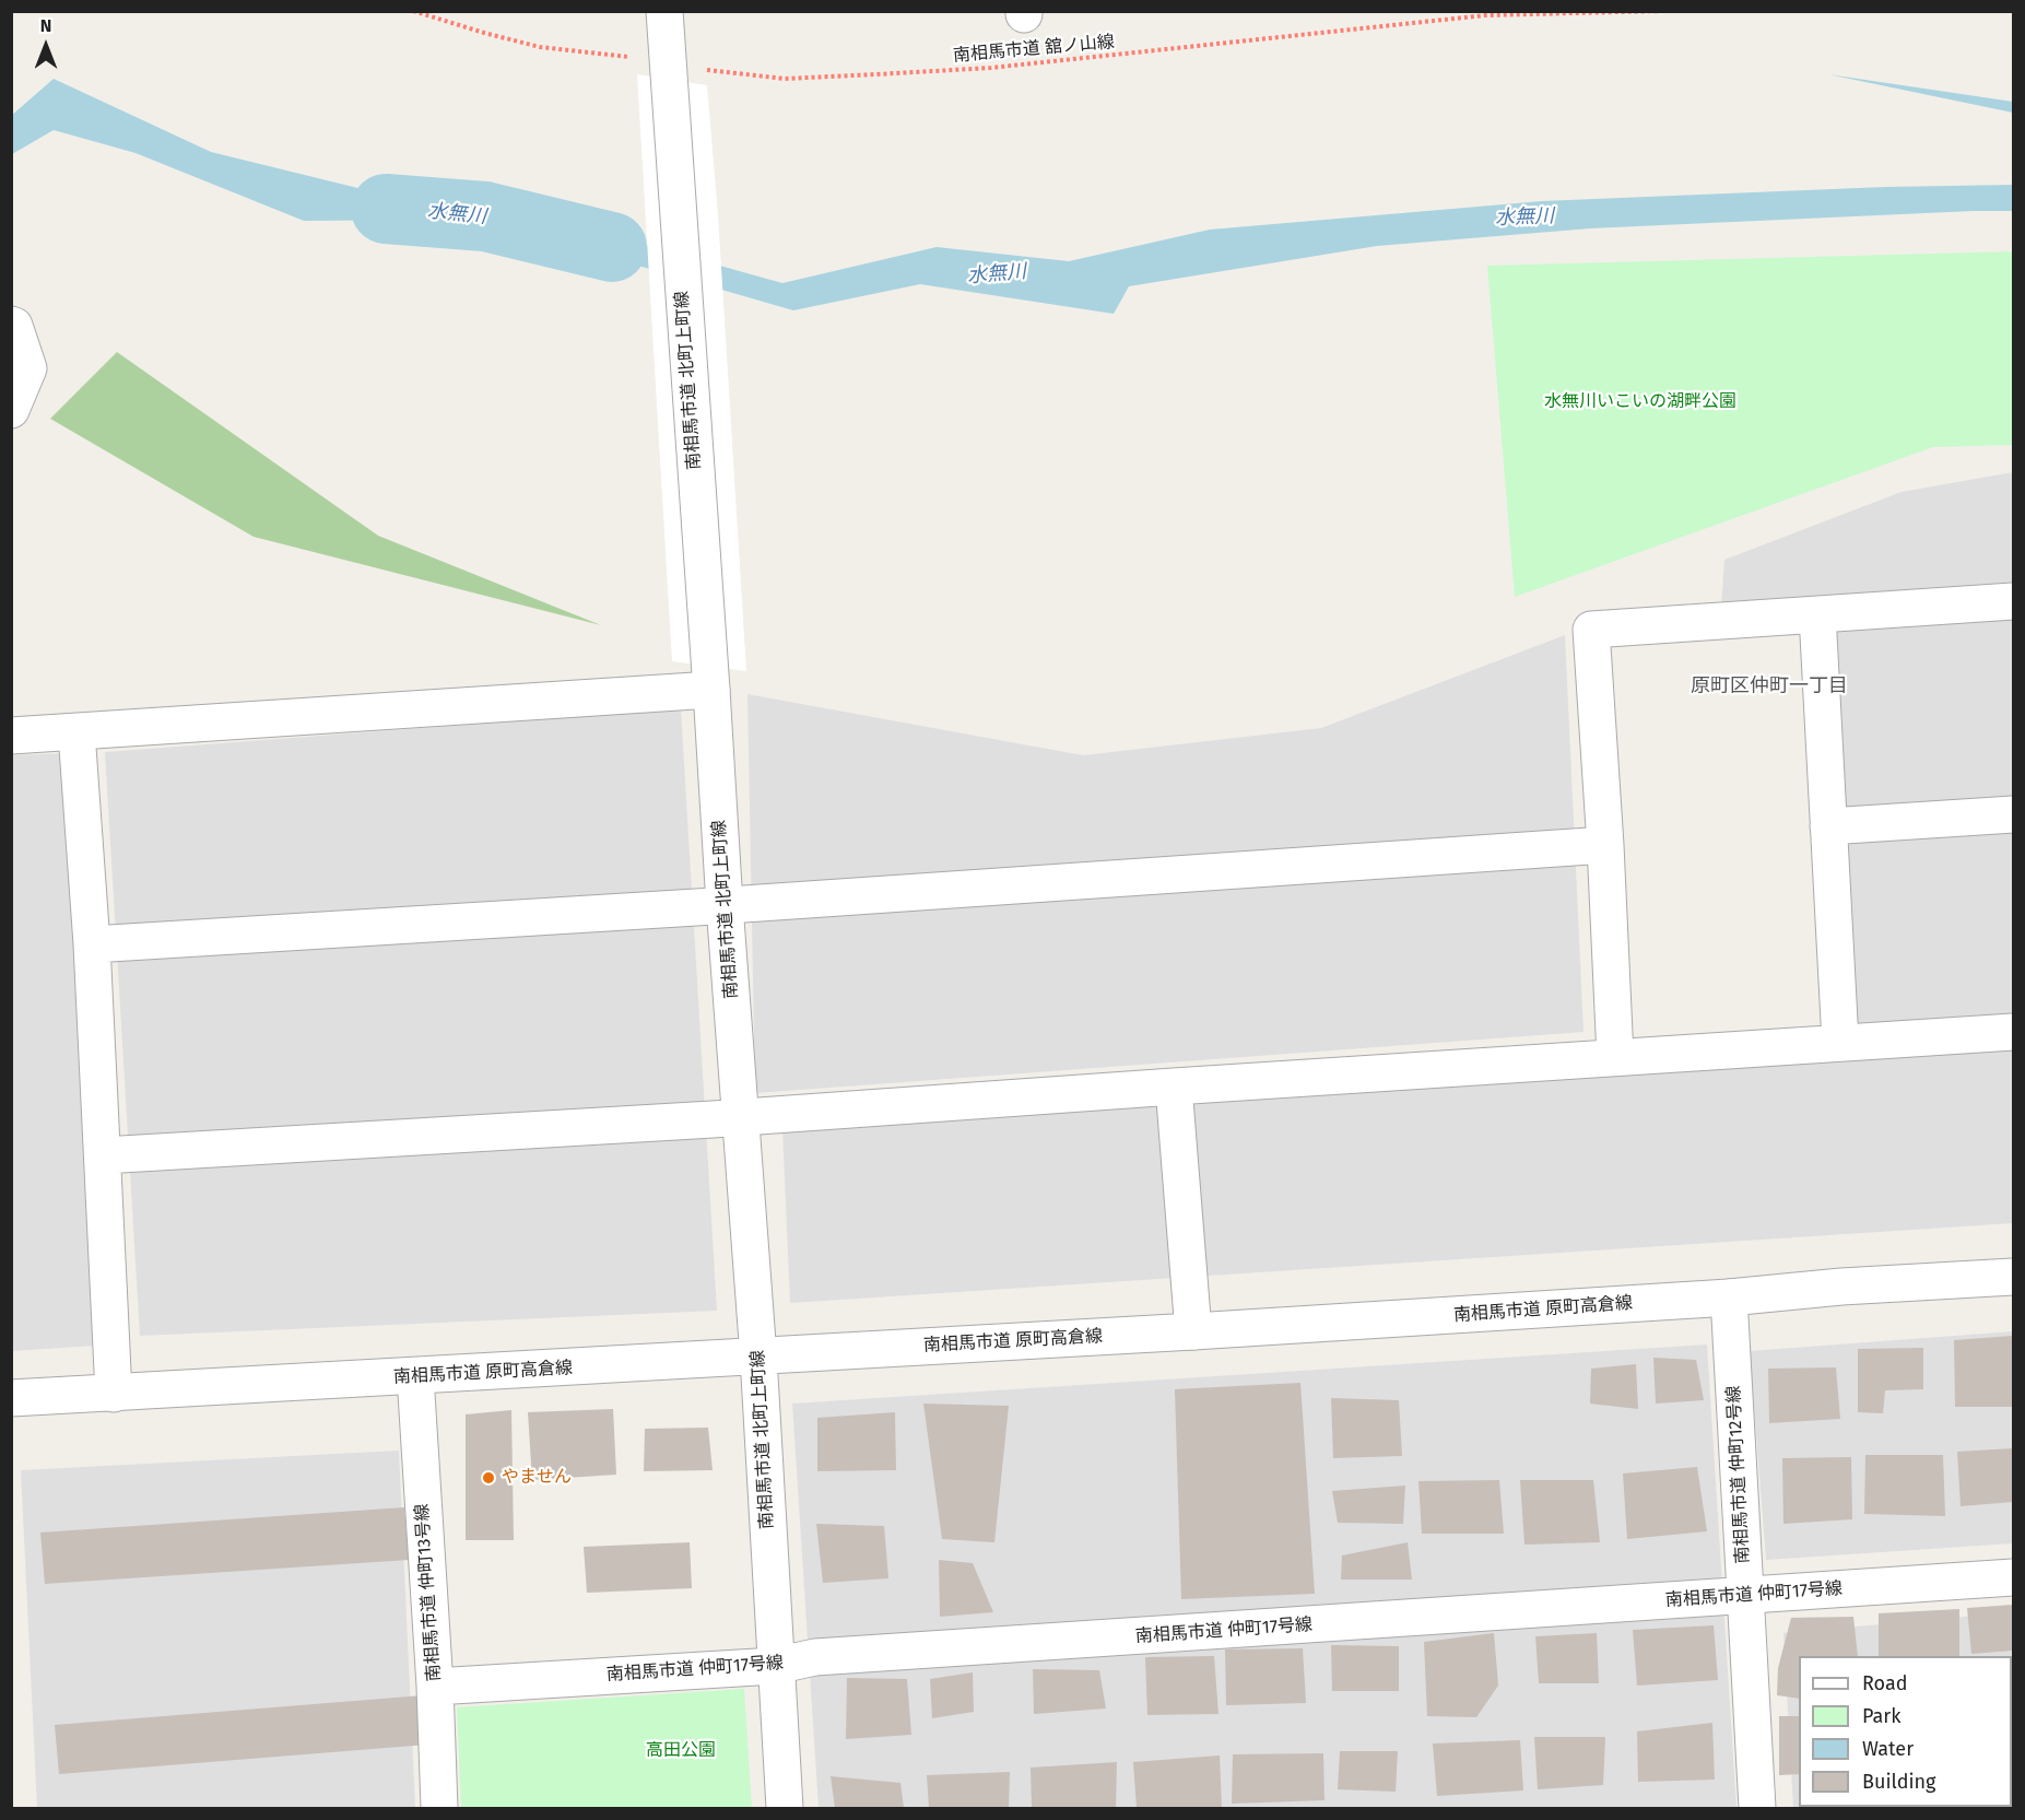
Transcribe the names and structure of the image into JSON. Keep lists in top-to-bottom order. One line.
{"streets":{"street":["南相馬市道 北町上町線","南相馬市道 原町高倉線","南相馬市道 仲町12号線","南相馬市道 仲町13号線","南相馬市道 仲町17号線"],"path":["南相馬市道 舘ノ山線"]},"crossings":[["南相馬市道 舘ノ山線","南相馬市道 北町上町線"],["南相馬市道 北町上町線","南相馬市道 原町高倉線"],["南相馬市道 北町上町線","南相馬市道 仲町17号線"],["南相馬市道 原町高倉線","南相馬市道 仲町12号線"],["南相馬市道 原町高倉線","南相馬市道 仲町13号線"],["南相馬市道 仲町12号線","南相馬市道 仲町17号線"],["南相馬市道 仲町13号線","南相馬市道 仲町17号線"]],"districts":["原町区仲町一丁目"],"water":["水無川"],"parks":["水無川いこいの湖畔公園","高田公園"],"places":["やません"],"legend":["Road","Park","Water","Building"],"north":"top"}
